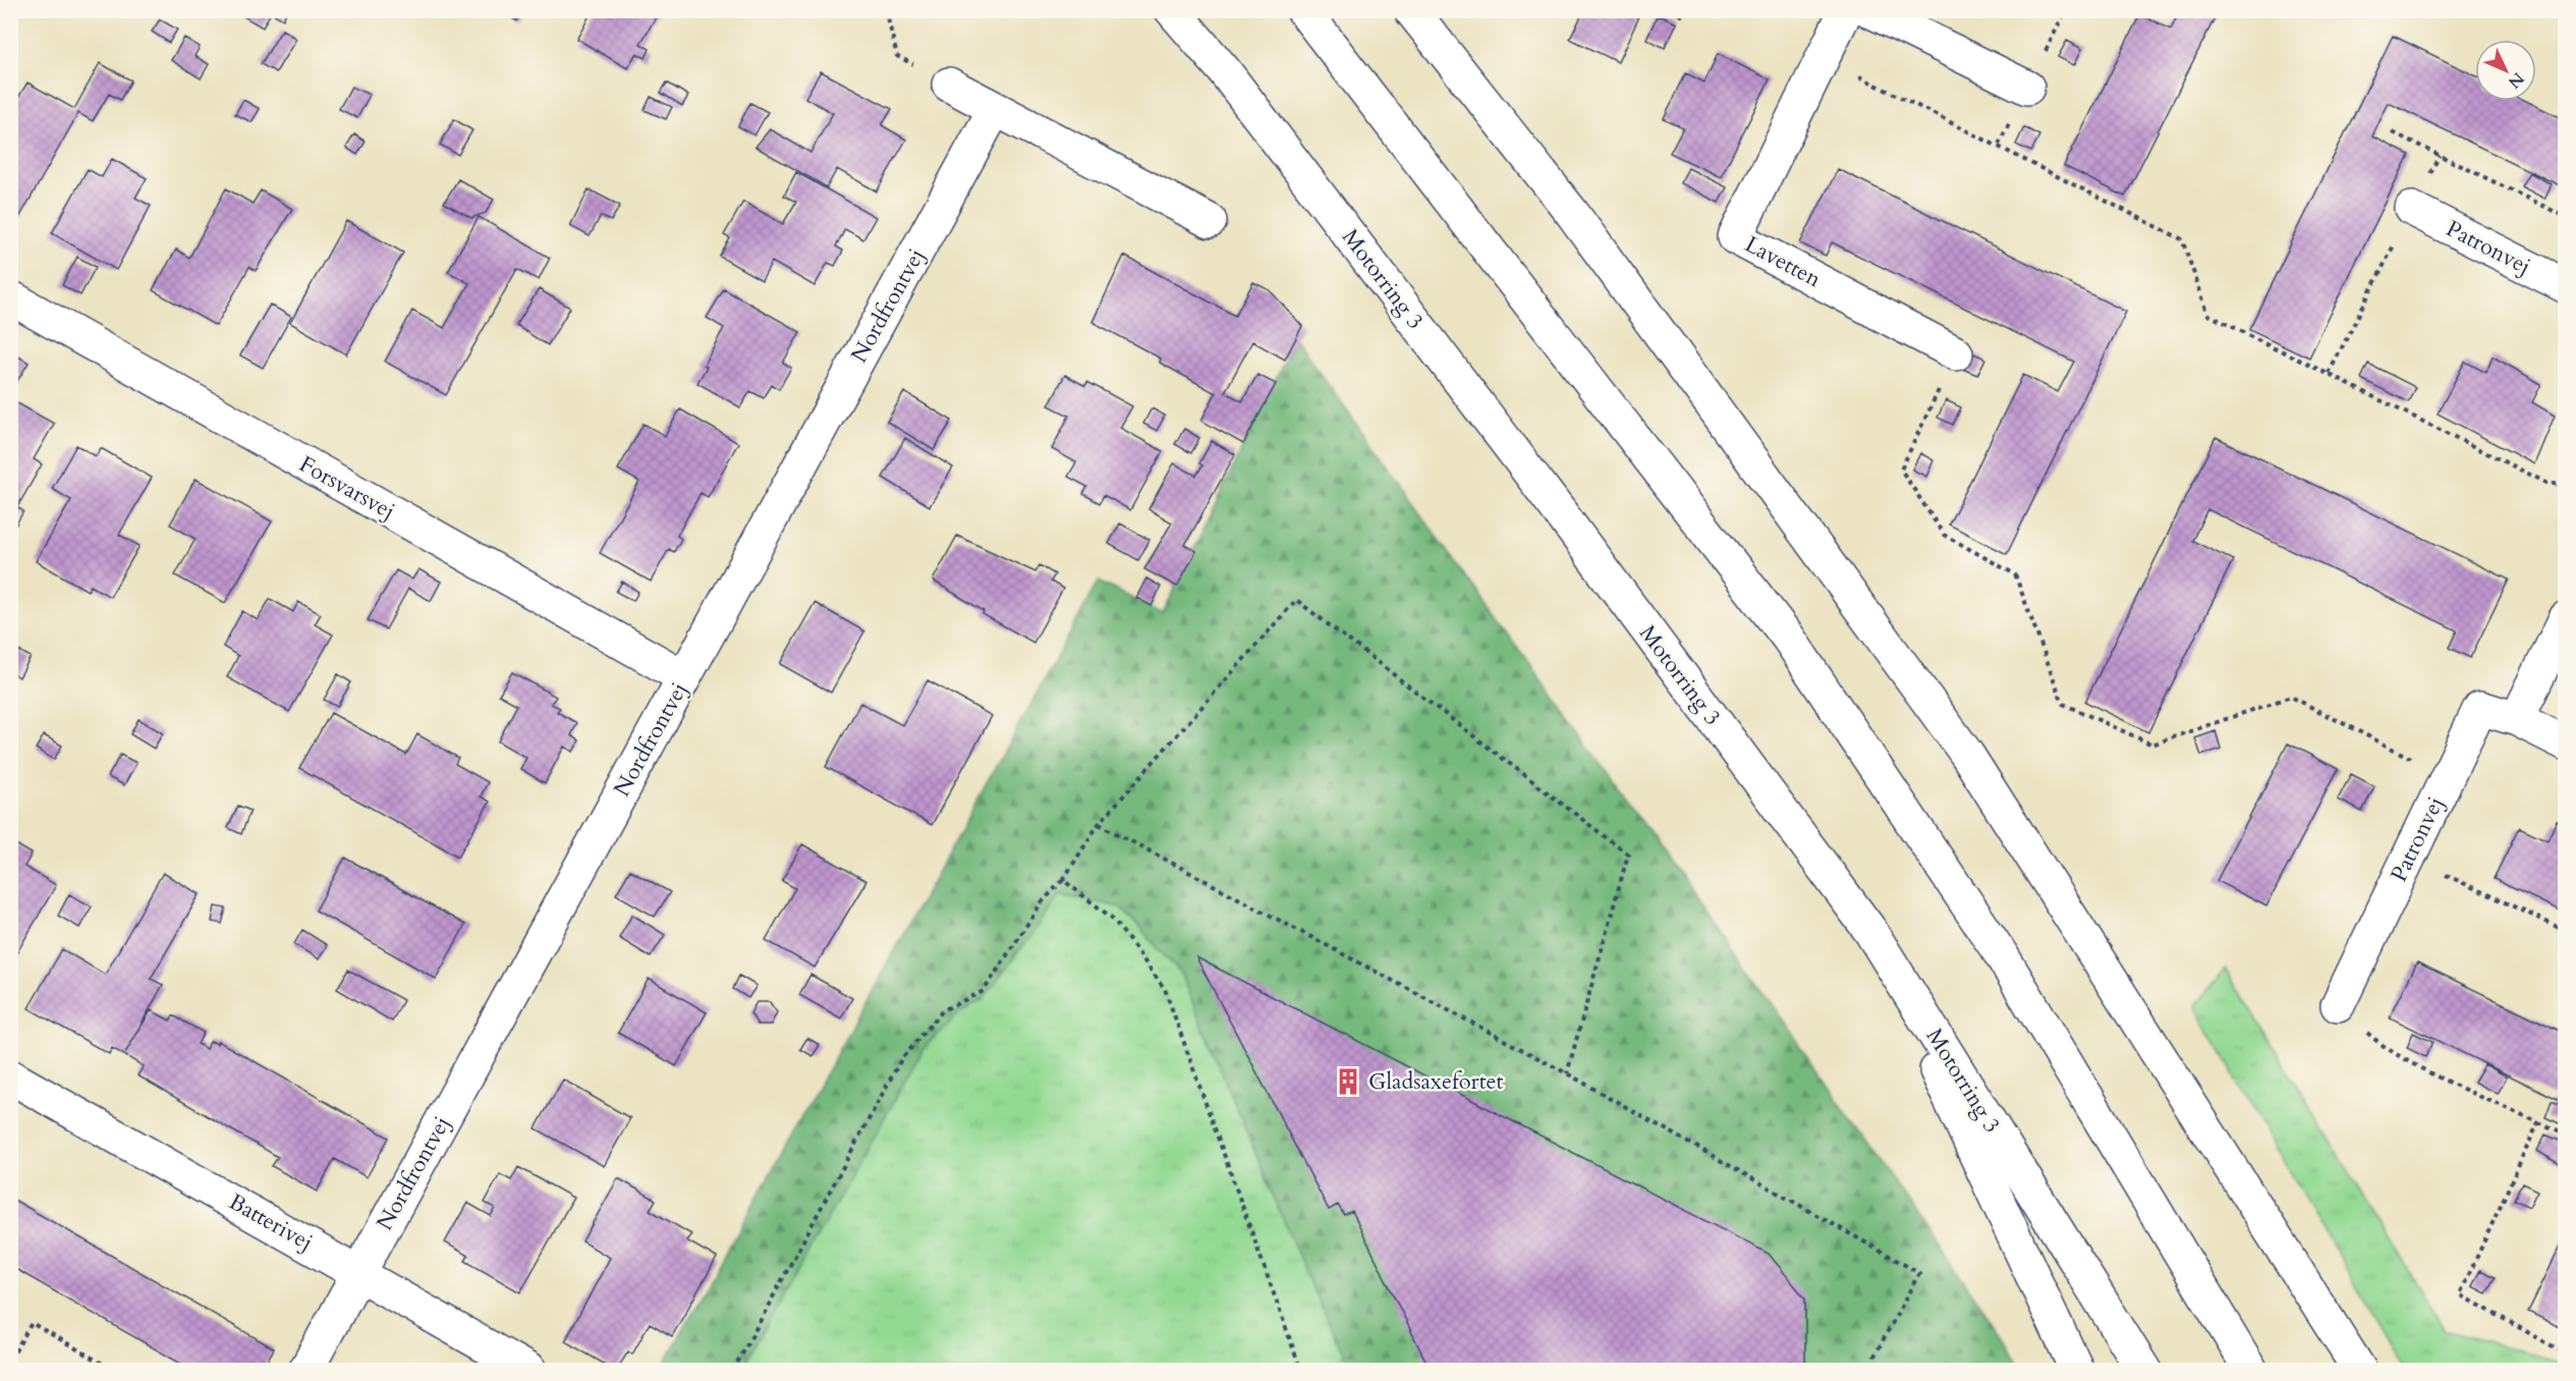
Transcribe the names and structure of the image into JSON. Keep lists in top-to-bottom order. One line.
{"streets":{"main road":["Patronvej","Lavetten","Motorring 3","Nordfrontvej","Forsvarsvej","Batterivej"]},"crossings":[["Nordfrontvej","Forsvarsvej"],["Nordfrontvej","Batterivej"]],"places":{"building":["Gladsaxefortet"]},"north":"bottom right"}
